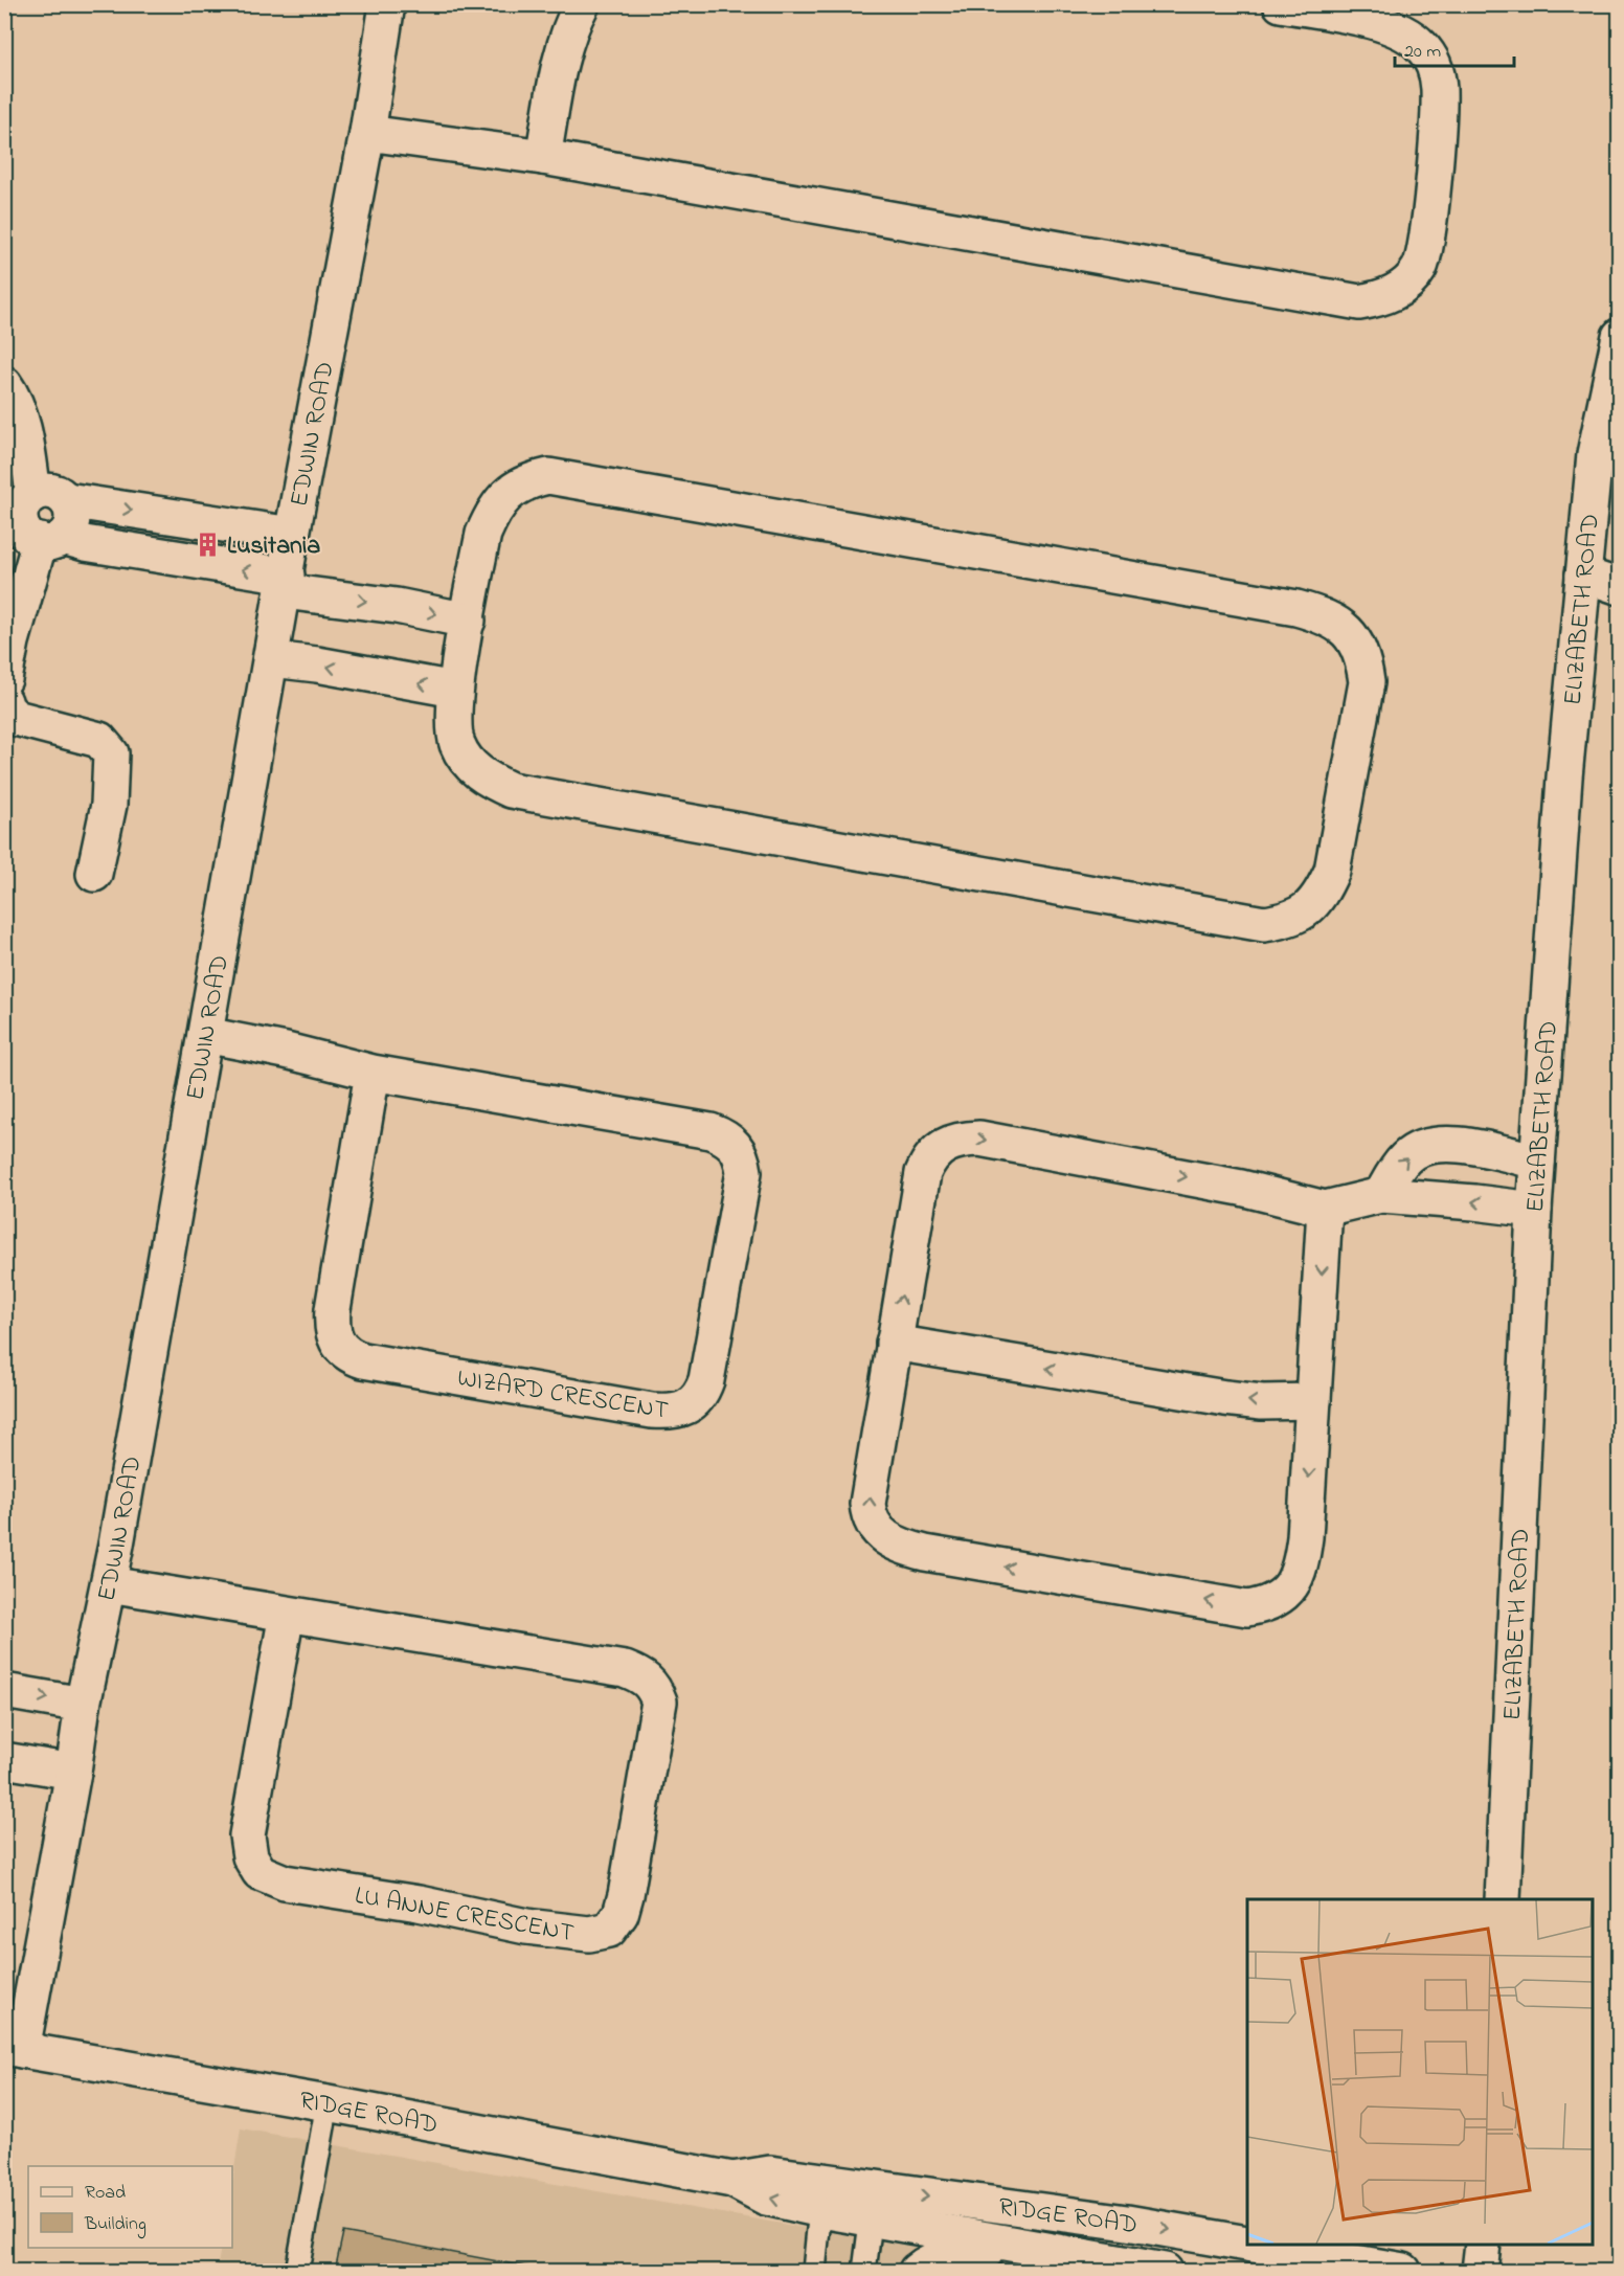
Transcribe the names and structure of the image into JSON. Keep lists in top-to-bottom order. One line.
{"streets":{"street":["EDWIN ROAD","ELIZABETH ROAD","WIZARD CRESCENT","LU ANNE CRESCENT","RIDGE ROAD"]},"crossings":[["EDWIN ROAD","WIZARD CRESCENT"],["EDWIN ROAD","LU ANNE CRESCENT"],["EDWIN ROAD","RIDGE ROAD"]],"places":{"building":["Lusitania"]},"legend":["Road","Building"],"scale_bar":"20 m"}
